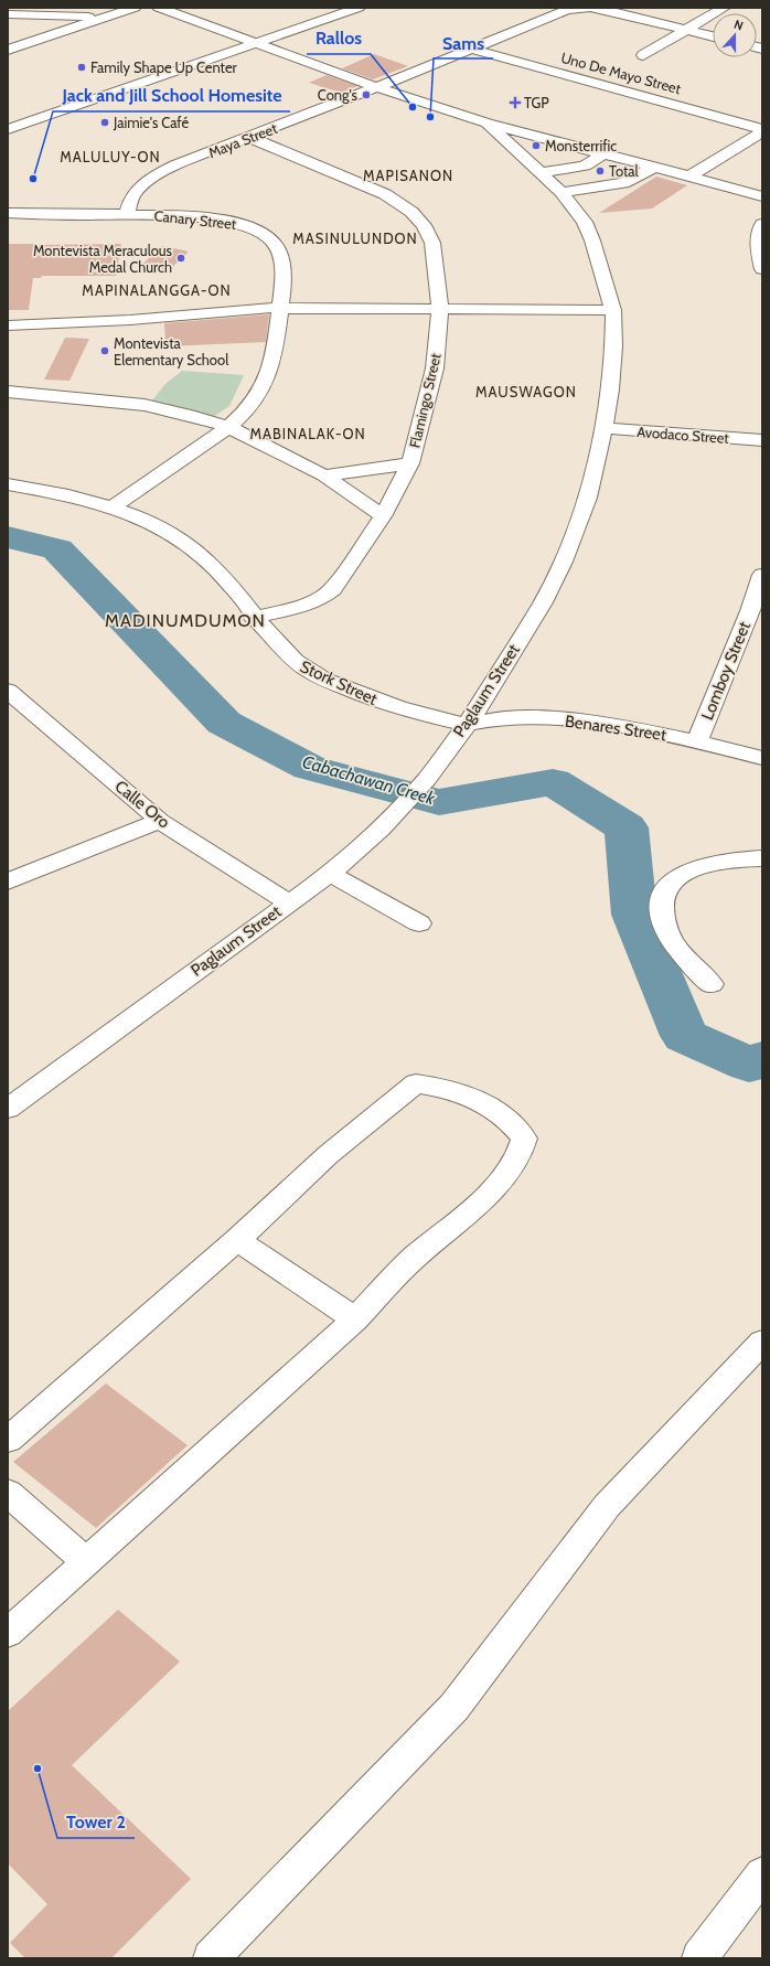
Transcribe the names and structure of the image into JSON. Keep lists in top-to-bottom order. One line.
{"streets":{"street":["Uno De Mayo Street","Maya Street","Canary Street","Flamingo Street","Avodaco Street","Lomboy Street","Stork Street","Paglaum Street","Benares Street","Calle Oro"]},"crossings":[["Uno De Mayo Street","Maya Street"],["Maya Street","Canary Street"],["Maya Street","Flamingo Street"],["Canary Street","Stork Street"],["Flamingo Street","Stork Street"],["Avodaco Street","Paglaum Street"],["Lomboy Street","Benares Street"],["Stork Street","Paglaum Street"],["Stork Street","Benares Street"],["Paglaum Street","Benares Street"],["Paglaum Street","Calle Oro"]],"districts":["MALULUY-ON","MAPISANON","MASINULUNDON","MAPINALANGGA-ON","MAUSWAGON","MABINALAK-ON","MADINUMDUMON"],"water":["Cabachawan Creek"],"places":{"other":["Family Shape Up Center","Cong's","Rallos","Sams","Jaimie's Café","Monsterrific","Total","Jack and Jill School Homesite","Montevista Meraculous Medal Church","Montevista Elementary School","Tower 2"],"health":["TGP"]},"north":"top"}
